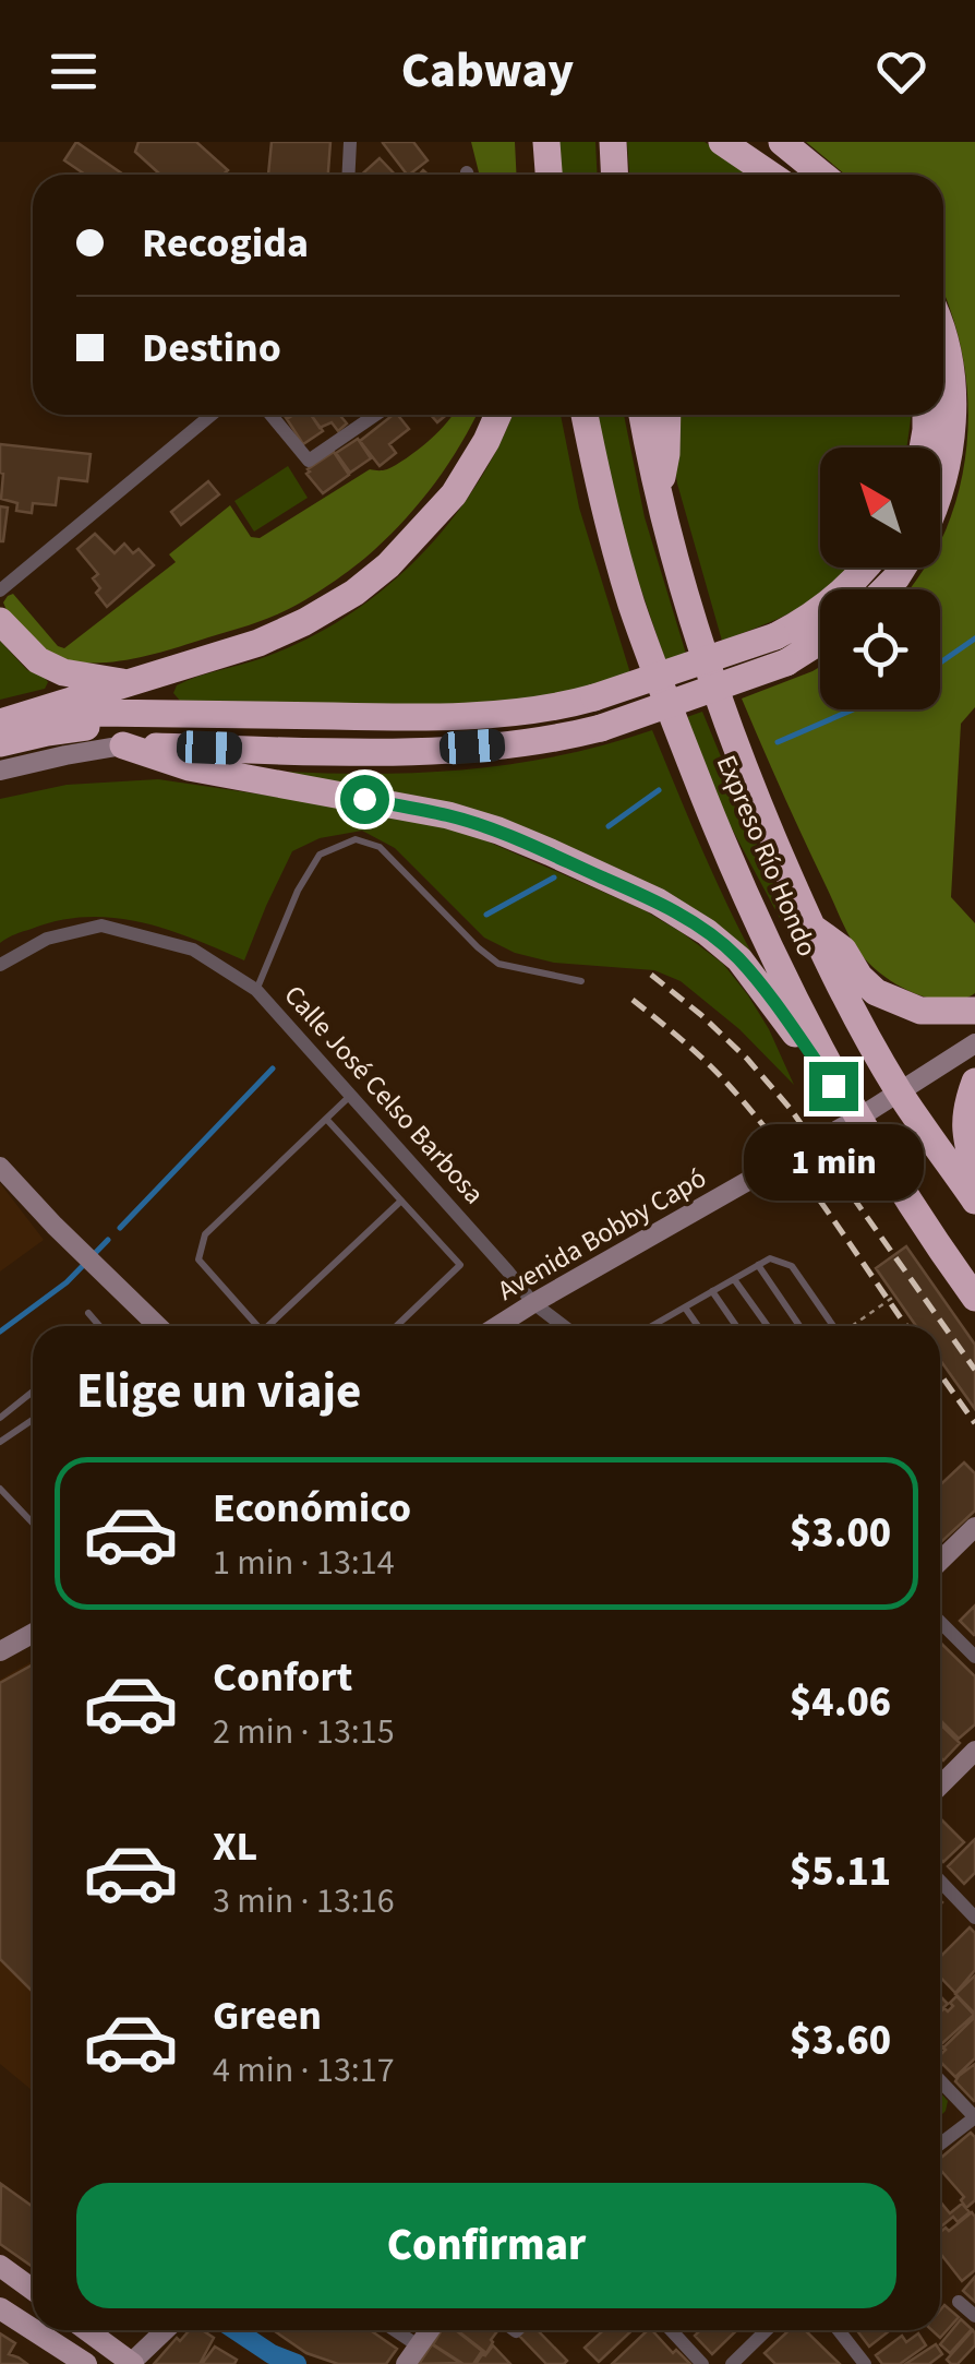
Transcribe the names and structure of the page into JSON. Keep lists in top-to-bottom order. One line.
{"streets":{"highway":["Expreso Río Hondo"],"street":["Calle José Celso Barbosa","Avenida Bobby Capó"]},"crossings":[["Expreso Río Hondo","Avenida Bobby Capó"],["Calle José Celso Barbosa","Avenida Bobby Capó"]],"north":"top left","page":{"header":"Cabway","banner":["Recogida","Destino"],"bubble":"1 min","heading":"Elige un viaje","list":[{"name":"Económico","note":"1 min · 13:14","value":"$3.00"},{"name":"Confort","note":"2 min · 13:15","value":"$4.06"},{"name":"XL","note":"3 min · 13:16","value":"$5.11"},{"name":"Green","note":"4 min · 13:17","value":"$3.60"}],"buttons":"Confirmar"}}
